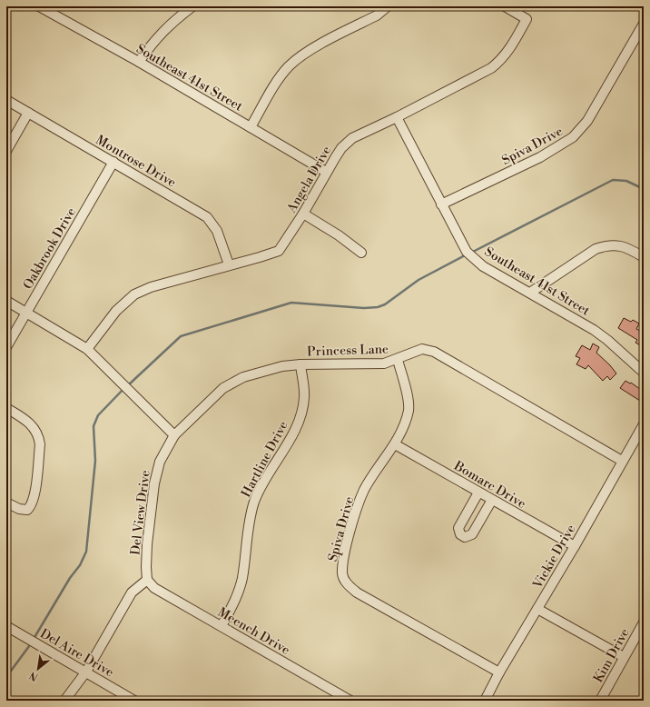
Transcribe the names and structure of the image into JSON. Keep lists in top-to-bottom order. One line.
{"streets":{"street":["Southeast 41st Street","Spiva Drive","Montrose Drive","Angela Drive","Oakbrook Drive","Princess Lane","Hartline Drive","Bomarc Drive","Del View Drive","Vickie Drive","Meench Drive","Del Aire Drive","Kim Drive"]},"crossings":[["Southeast 41st Street","Spiva Drive"],["Southeast 41st Street","Angela Drive"],["Spiva Drive","Princess Lane"],["Spiva Drive","Bomarc Drive"],["Spiva Drive","Vickie Drive"],["Montrose Drive","Angela Drive"],["Montrose Drive","Oakbrook Drive"],["Princess Lane","Hartline Drive"],["Princess Lane","Del View Drive"],["Princess Lane","Vickie Drive"],["Hartline Drive","Meench Drive"],["Bomarc Drive","Vickie Drive"],["Del View Drive","Meench Drive"]],"north":"bottom left"}
